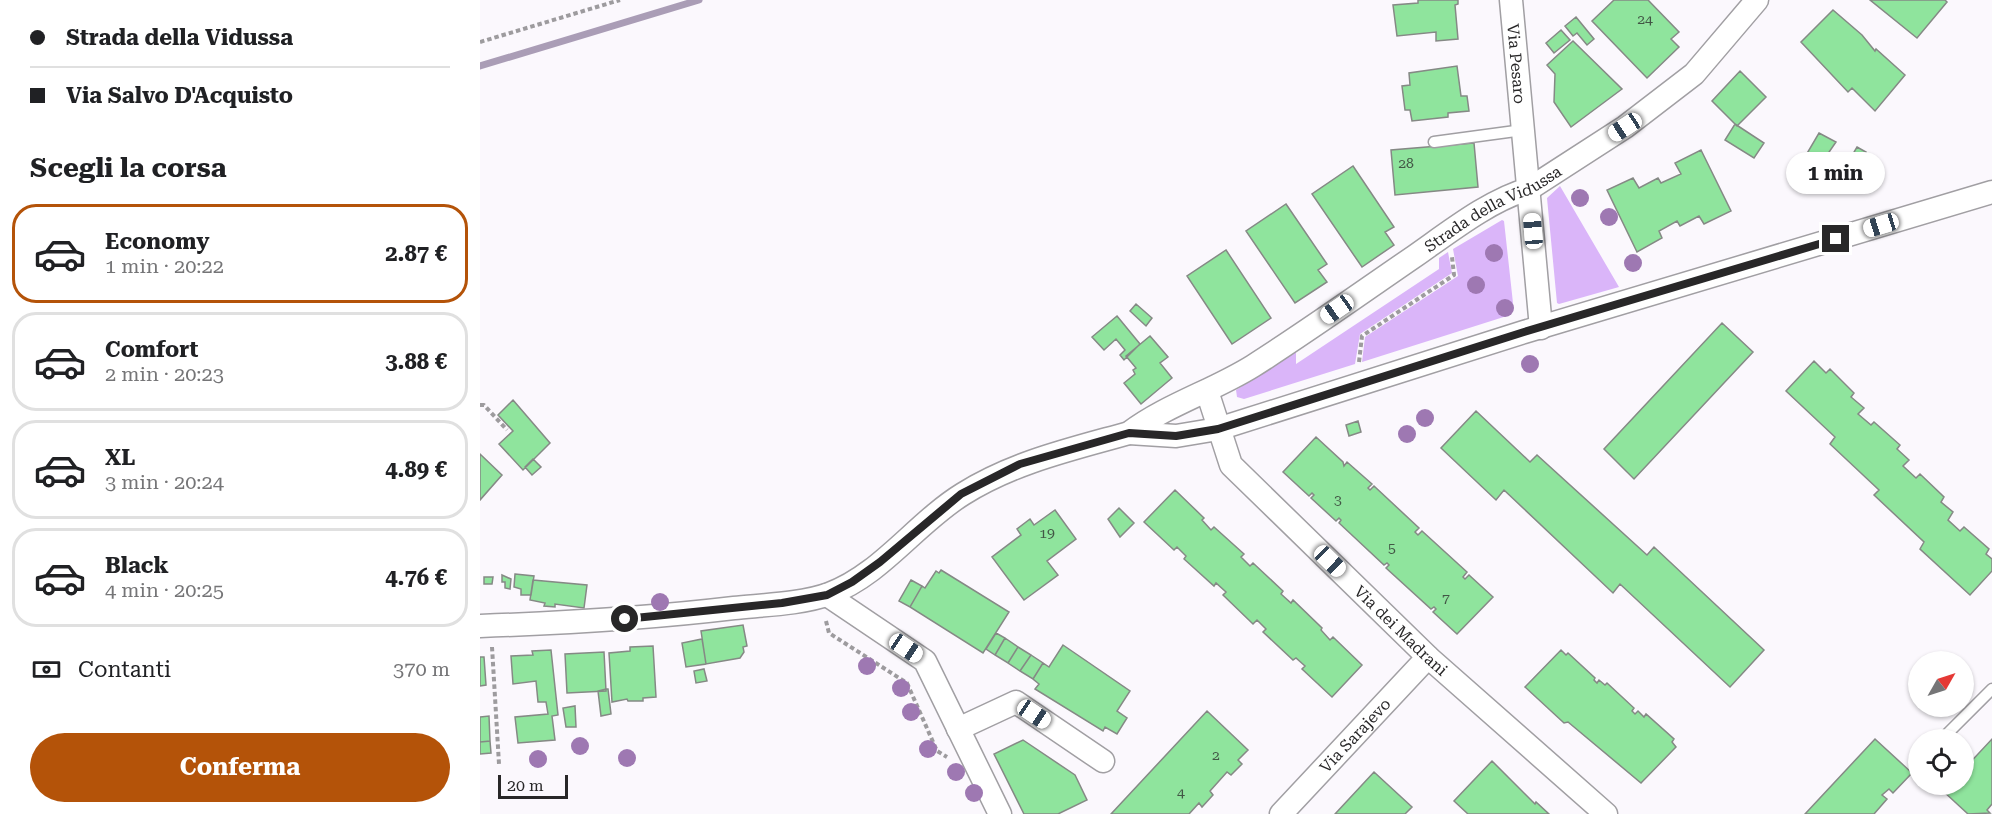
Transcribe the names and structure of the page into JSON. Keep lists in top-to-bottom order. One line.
{"streets":{"street":["Via Pesaro","Strada della Vidussa","Via dei Madrani","Via Sarajevo"]},"crossings":[["Via Pesaro","Strada della Vidussa"],["Via dei Madrani","Via Sarajevo"]],"house_numbers":["24","28","3","19","5","7","2","4"],"scale_bar":"20 m","north":"top right","page":{"banner":["Strada della Vidussa","Via Salvo D'Acquisto"],"heading":"Scegli la corsa","bubble":"1 min","list":[{"name":"Economy","note":"1 min · 20:22","value":"2.87 €"},{"name":"Comfort","note":"2 min · 20:23","value":"3.88 €"},{"name":"XL","note":"3 min · 20:24","value":"4.89 €"},{"name":"Black","note":"4 min · 20:25","value":"4.76 €"}],"pay":["Contanti","370 m"],"buttons":"Conferma","scale":"20 m"}}
